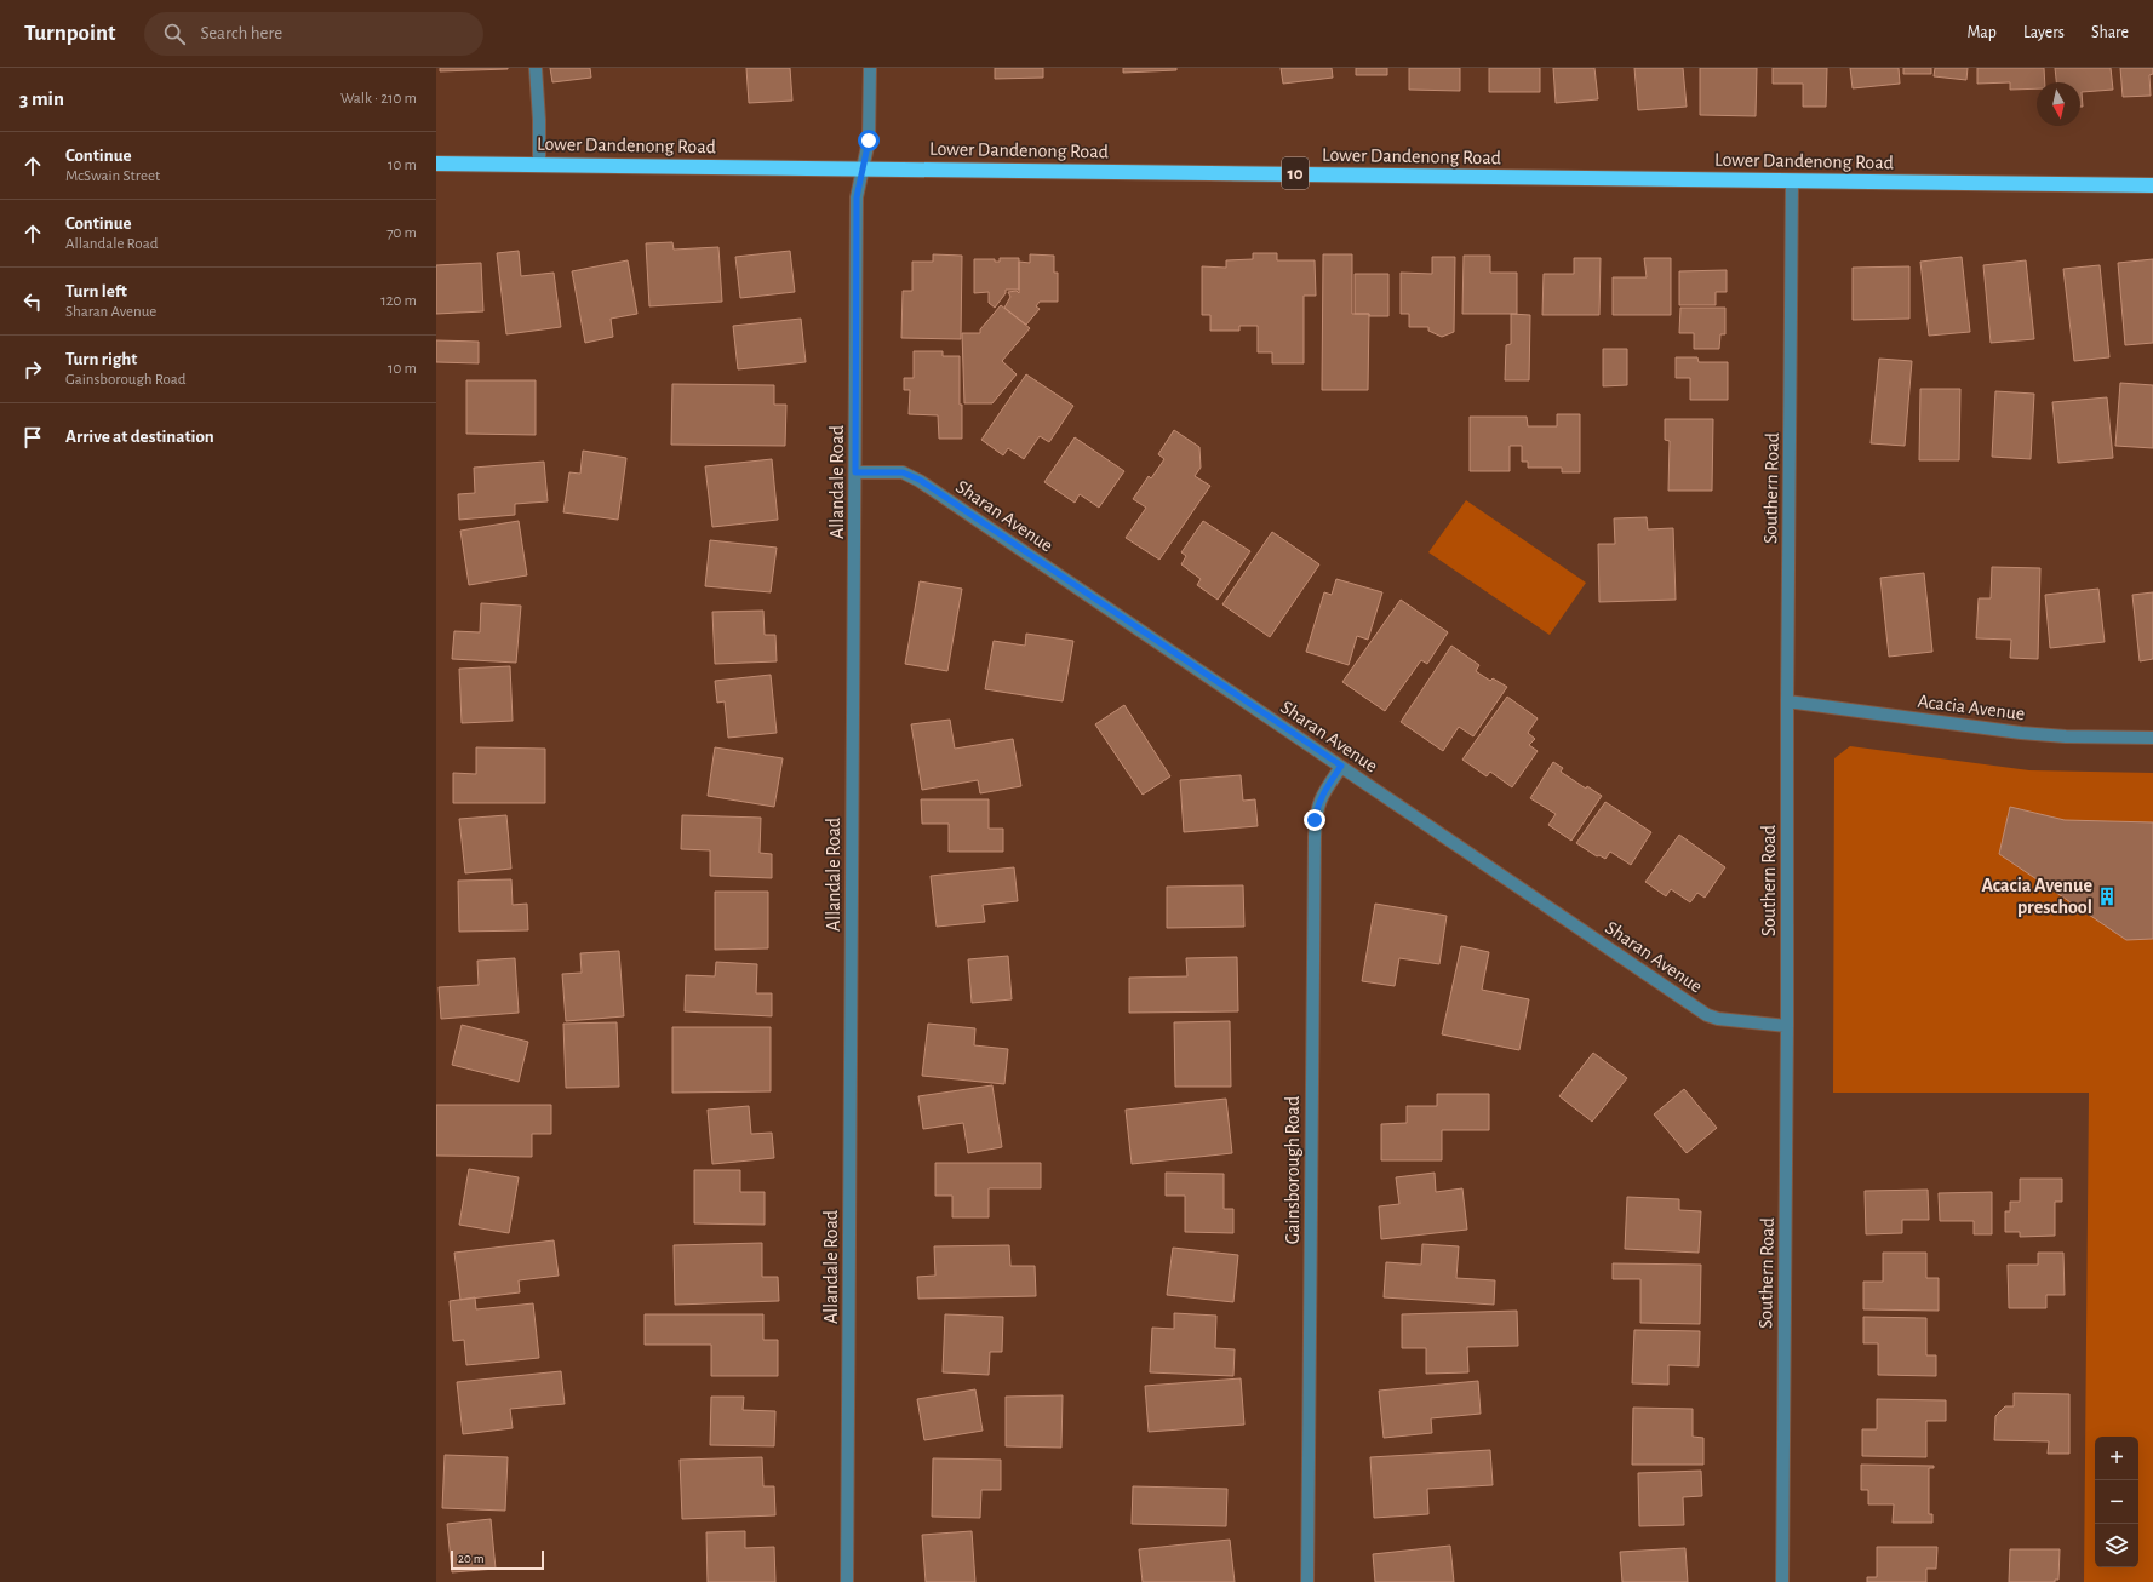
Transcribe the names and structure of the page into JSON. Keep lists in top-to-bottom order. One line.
{"streets":{"highway":["Lower Dandenong Road","10"],"street":["Allandale Road","Southern Road","Sharan Avenue","Acacia Avenue","Gainsborough Road"]},"crossings":[["Lower Dandenong Road","Allandale Road"],["Lower Dandenong Road","Southern Road"],["Allandale Road","Sharan Avenue"],["Southern Road","Sharan Avenue"],["Southern Road","Acacia Avenue"],["Sharan Avenue","Gainsborough Road"]],"places":{"building":["Acacia Avenue preschool"]},"scale_bar":"20 m","north":"bottom","page":{"header":"Turnpoint","search":"Search here","nav":["Map","Layers","Share"],"heading":["3 min","Walk · 210 m"],"list":[["Continue","McSwain Street","10 m"],["Continue","Allandale Road","70 m"],["Turn left","Sharan Avenue","120 m"],["Turn right","Gainsborough Road","10 m"],"Arrive at destination"],"map_buttons":["+","−"],"scale":"20 m"}}
